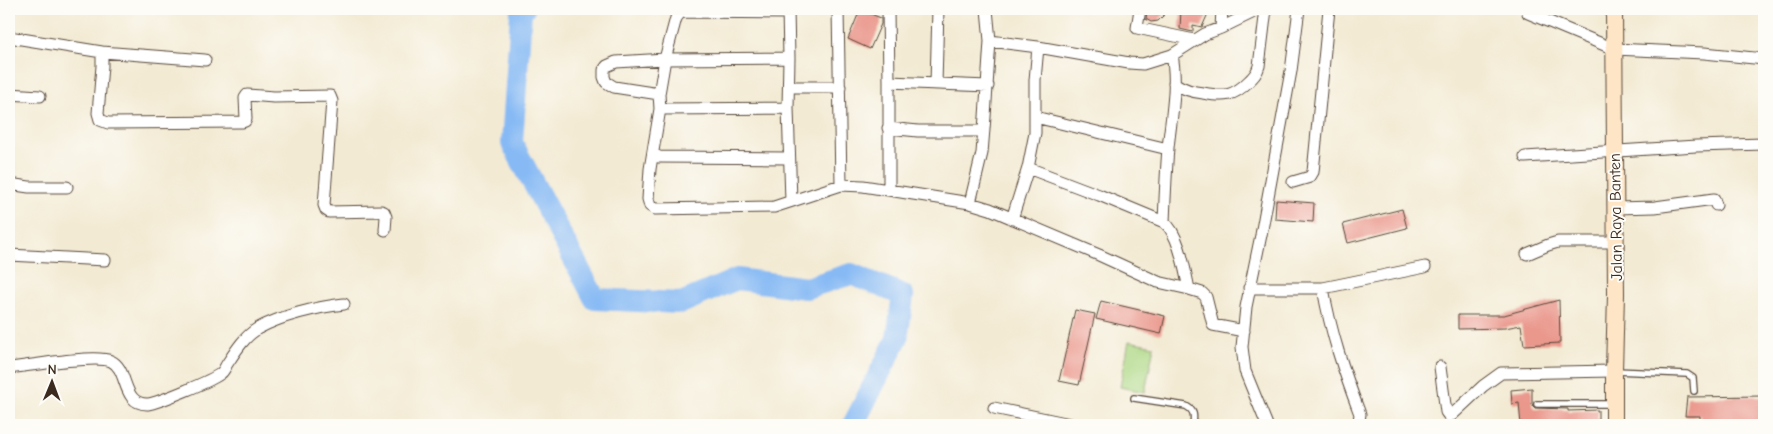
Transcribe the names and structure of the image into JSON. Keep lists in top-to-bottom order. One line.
{"streets":{"main road":["Jalan Raya Banten"]},"north":"top"}
